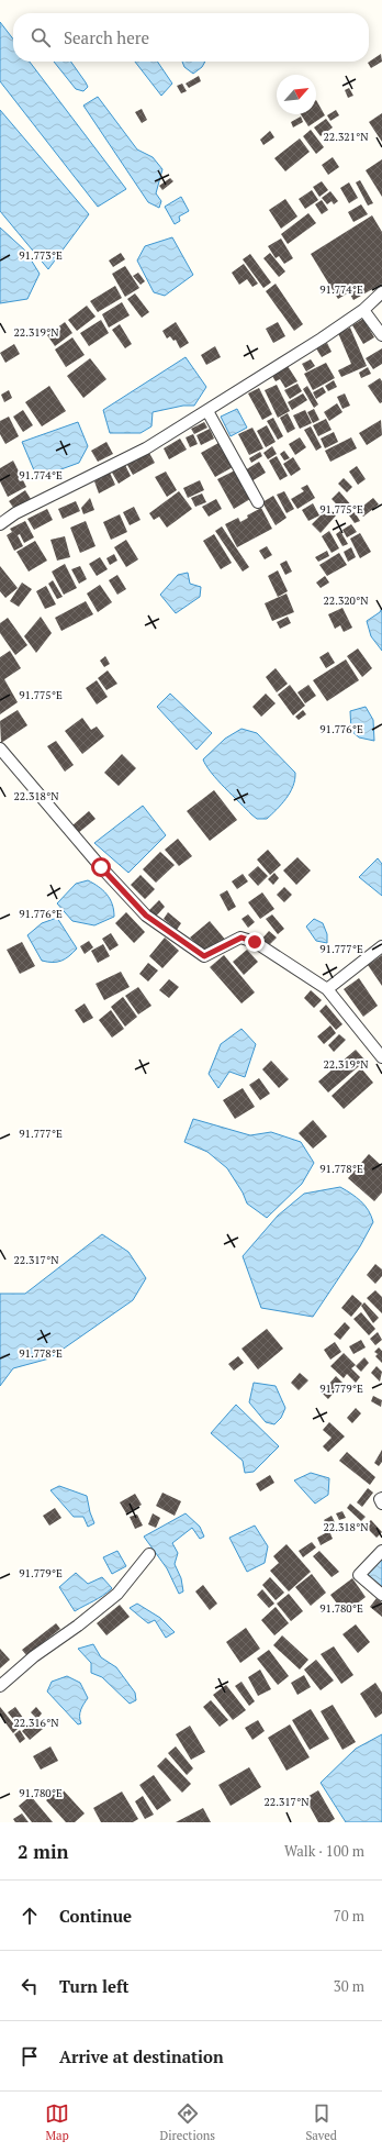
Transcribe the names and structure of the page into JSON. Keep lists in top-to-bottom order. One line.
{"north":"top right","page":{"search":"Search here","heading":["2 min","Walk · 100 m"],"list":[["Continue","70 m"],["Turn left","30 m"],"Arrive at destination"],"nav":["Map","Directions","Saved"]},"coordinates":["22.321°N","91.773°E","91.774°E","22.319°N","91.775°E","22.320°N","91.776°E","22.318°N","91.777°E","91.778°E","22.317°N","91.779°E","91.780°E","22.316°N"]}
